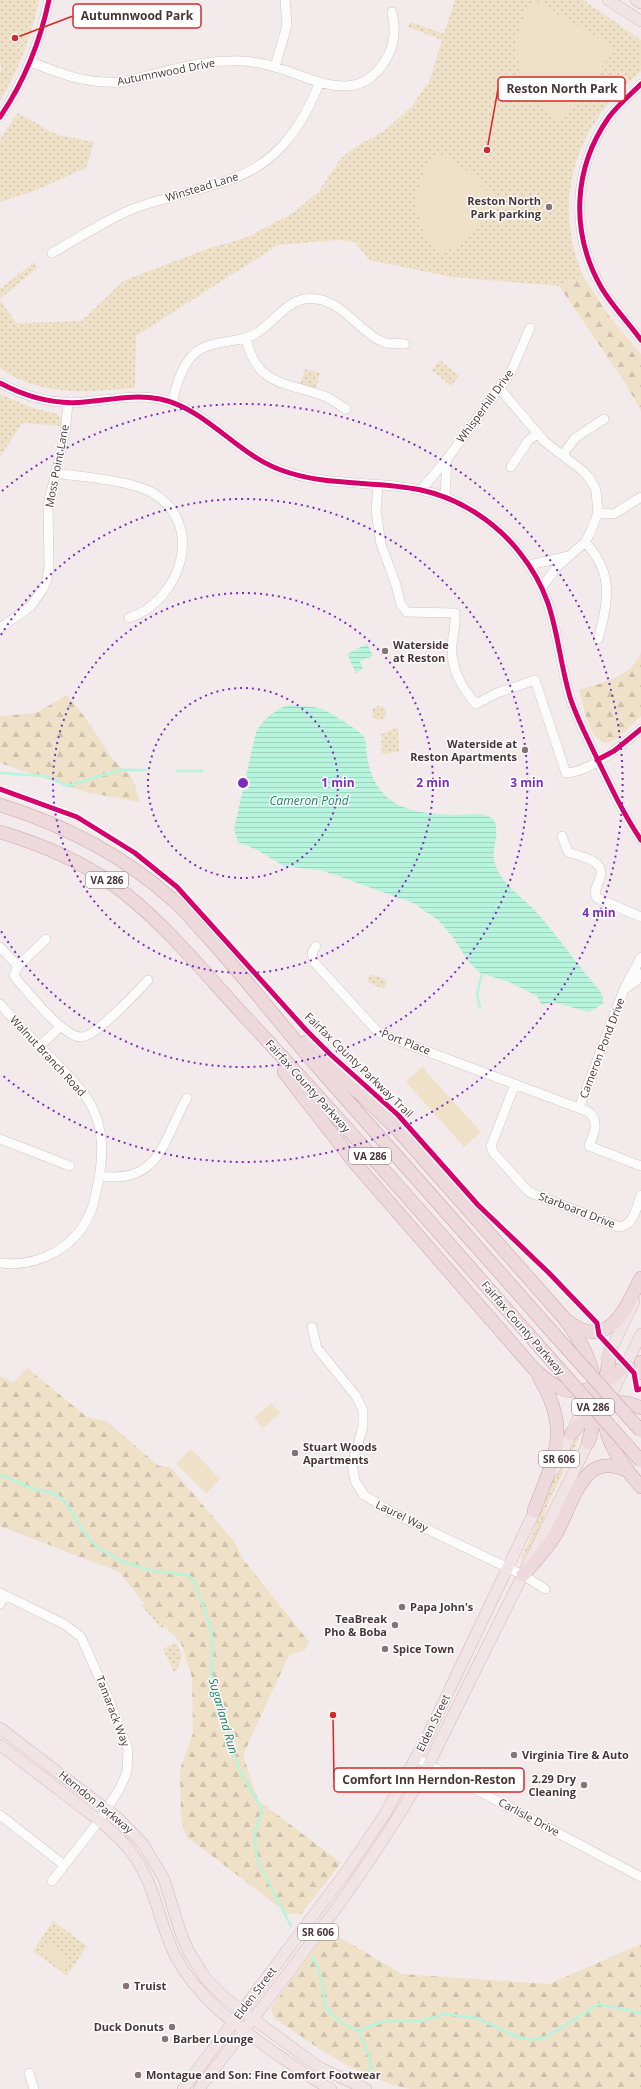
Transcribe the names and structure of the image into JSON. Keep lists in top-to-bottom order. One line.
{"streets":{"highway":["VA 286","Fairfax County Parkway"],"main road":["SR 606","Elden Street","Herndon Parkway"],"street":["Autumnwood Drive","Winstead Lane","Whisperhill Drive","Moss Point Lane","Port Place","Cameron Pond Drive","Walnut Branch Road","Starboard Drive","Laurel Way","Tamarack Way","Carlisle Drive"],"cycle path":["Fairfax County Parkway Trail"]},"crossings":[["Autumnwood Drive","Winstead Lane"],["Port Place","Starboard Drive"],["Laurel Way","Elden Street"],["Tamarack Way","Herndon Parkway"],["Elden Street","Herndon Parkway"],["Elden Street","Carlisle Drive"]],"water":["Cameron Pond","Sugarland Run"],"places":["Autumnwood Park","Reston North Park","Reston North Park parking","Waterside at Reston","Waterside at Reston Apartments","Stuart Woods Apartments","Papa John's","TeaBreak Pho & Boba","Spice Town","Comfort Inn Herndon-Reston","Virginia Tire & Auto","2.29 Dry Cleaning","Truist","Duck Donuts","Barber Lounge","Montague and Son: Fine Comfort Footwear"],"rings":["1 min","2 min","3 min","4 min"]}
